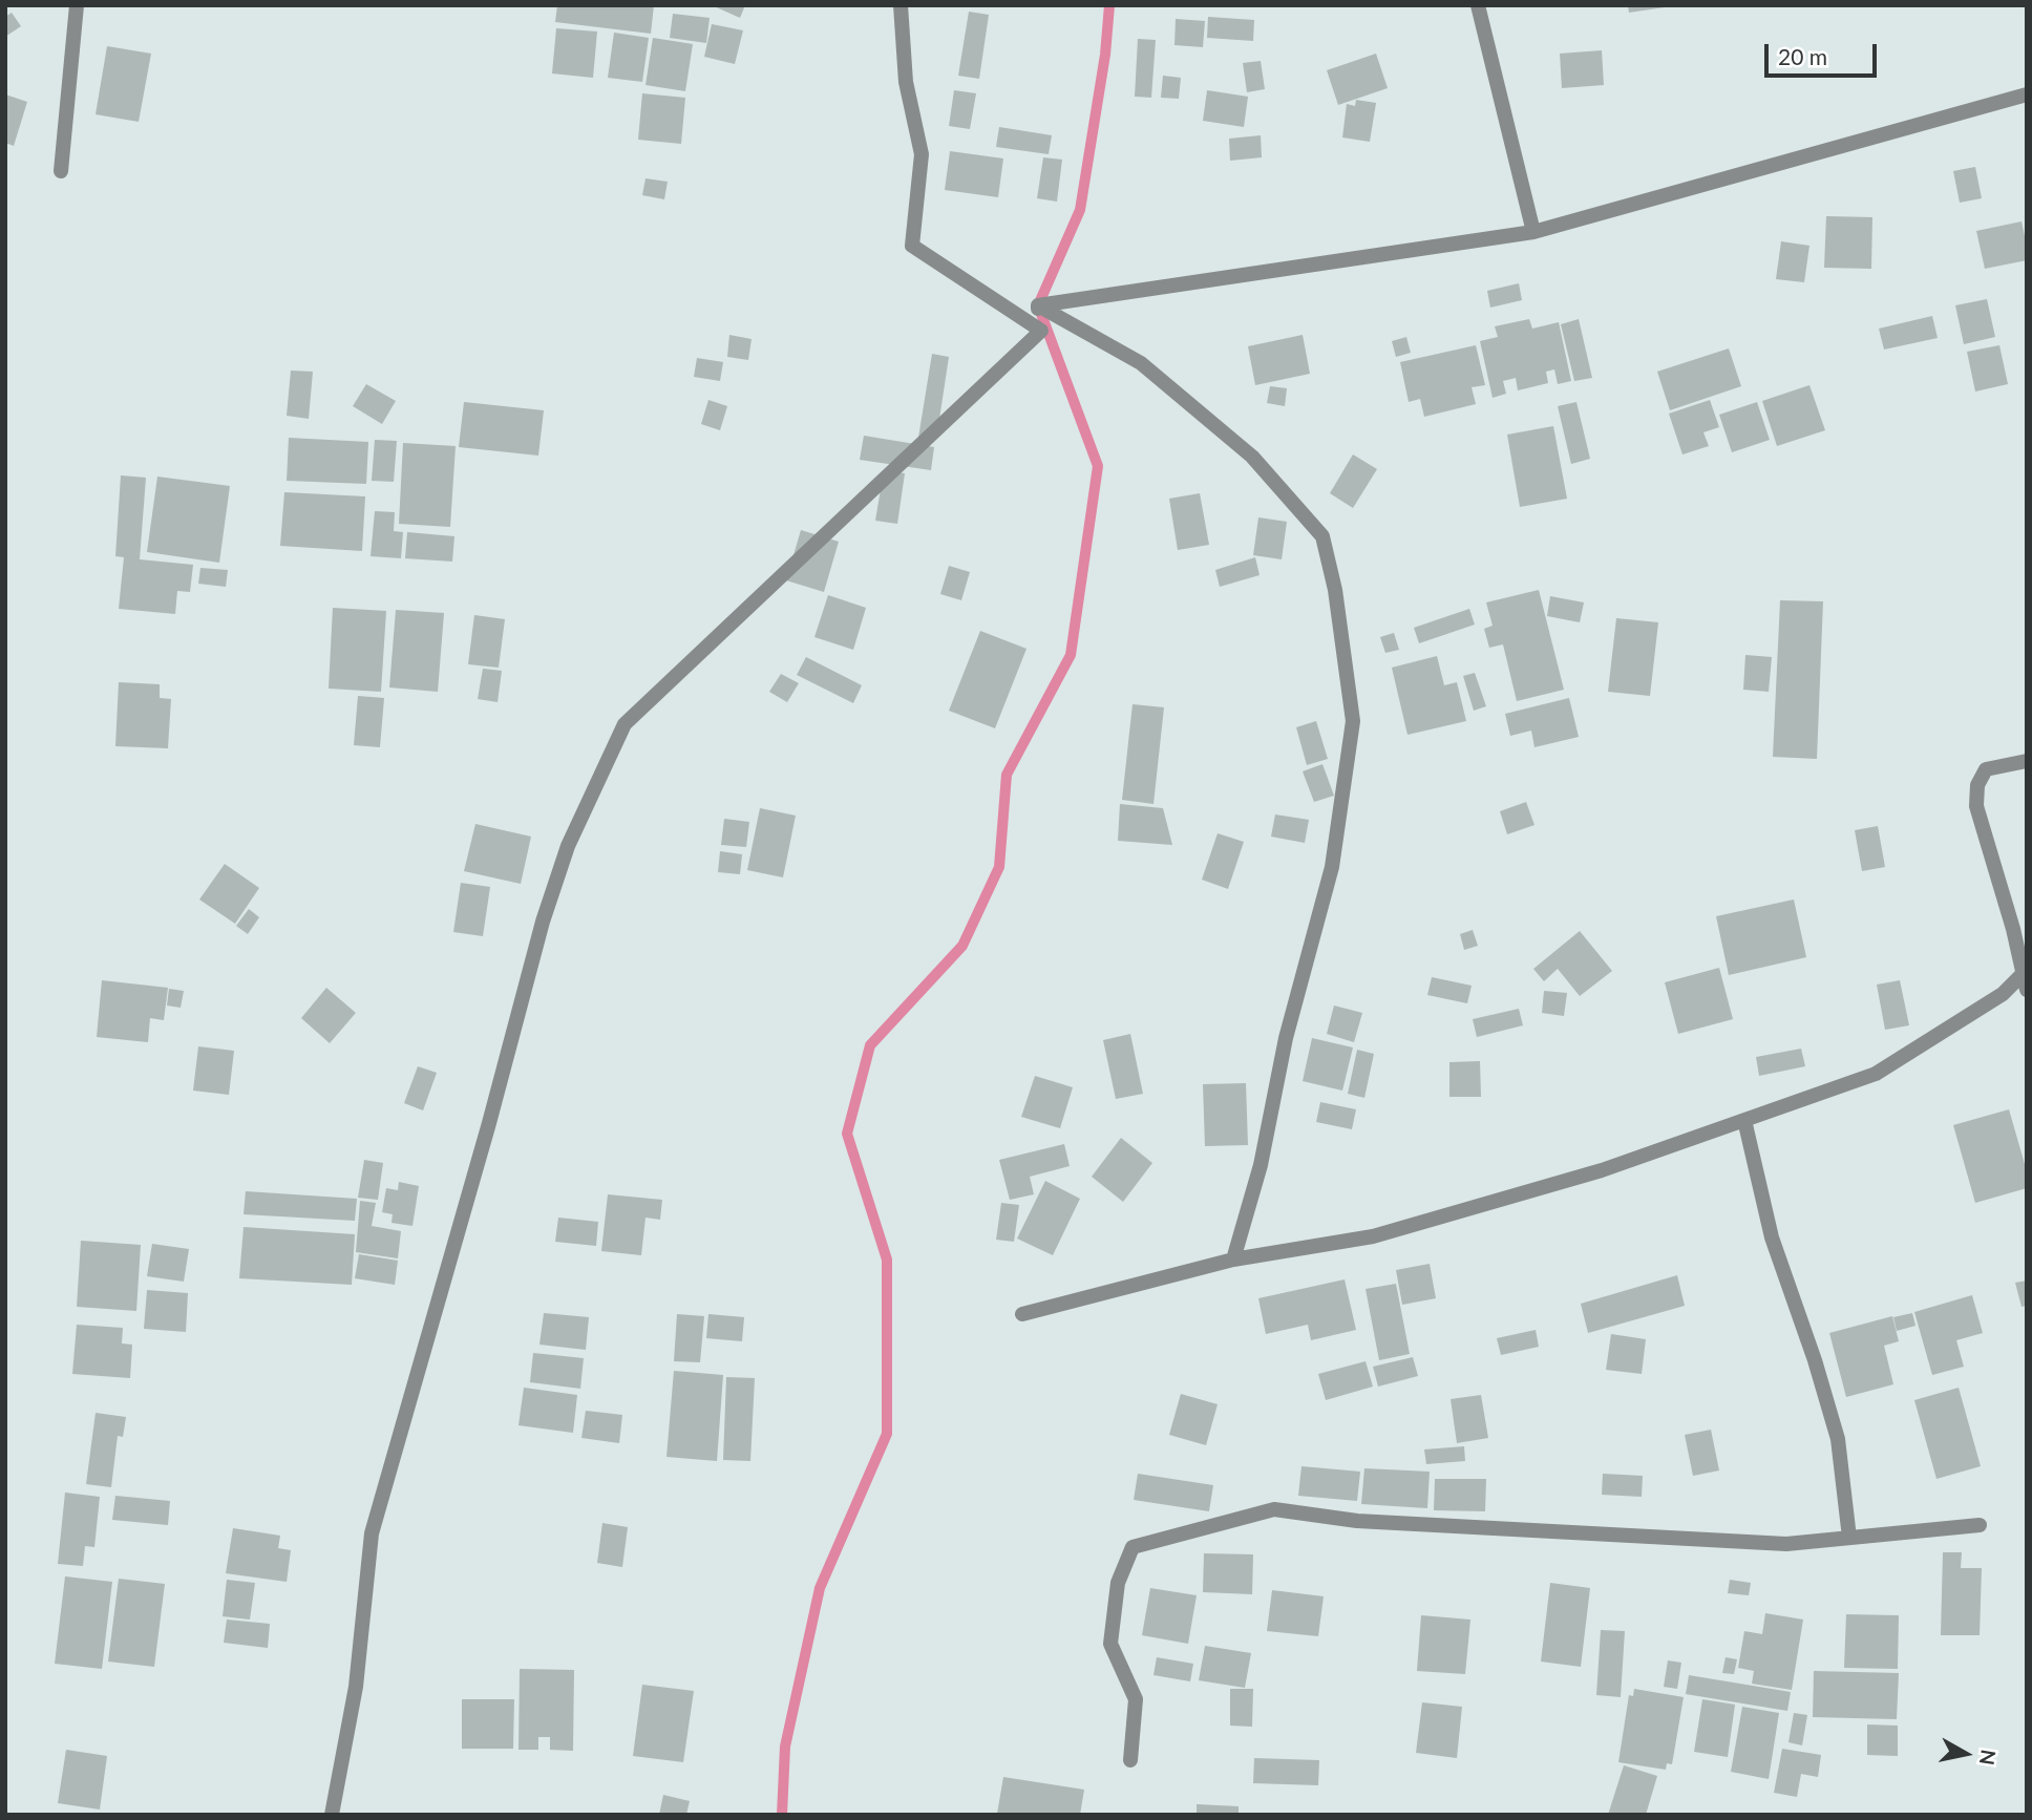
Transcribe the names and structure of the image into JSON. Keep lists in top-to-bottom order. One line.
{"scale_bar":"20 m","north":"right"}
